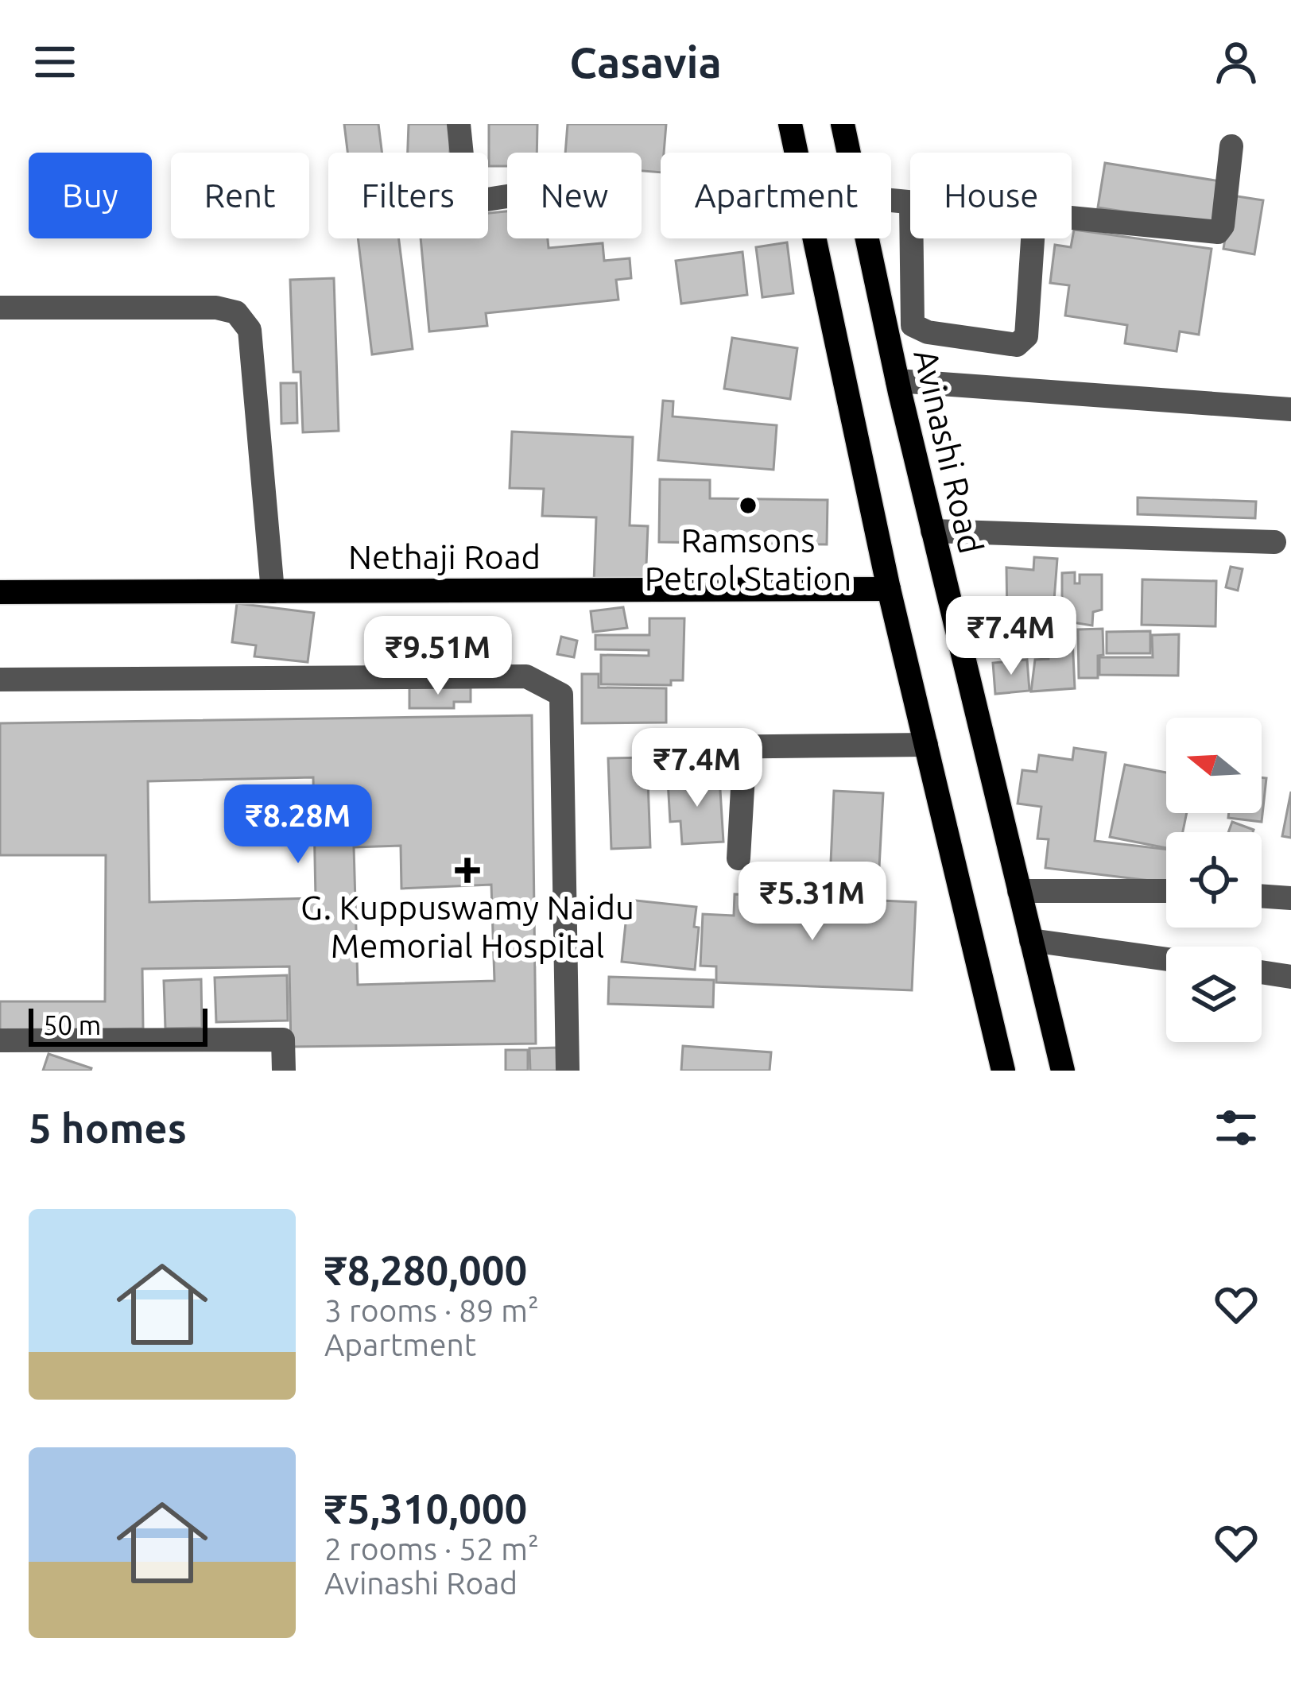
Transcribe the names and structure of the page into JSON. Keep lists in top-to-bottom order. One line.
{"streets":{"main road":["Avinashi Road","Nethaji Road"]},"places":{"other":["Ramsons Petrol Station"],"health":["G. Kuppuswamy Naidu Memorial Hospital"]},"scale_bar":"50 m","north":"left","page":{"header":"Casavia","chip":["Buy","Rent","Filters","New","Apartment","House"],"price":["₹7.4M","₹9.51M","₹7.4M","₹8.28M","₹5.31M"],"scale":"50 m","heading":"5 homes","list":[{"name":"₹8,280,000","note":"3 rooms · 89 m² · Apartment"},{"name":"₹5,310,000","note":"2 rooms · 52 m² · Avinashi Road"}]}}
